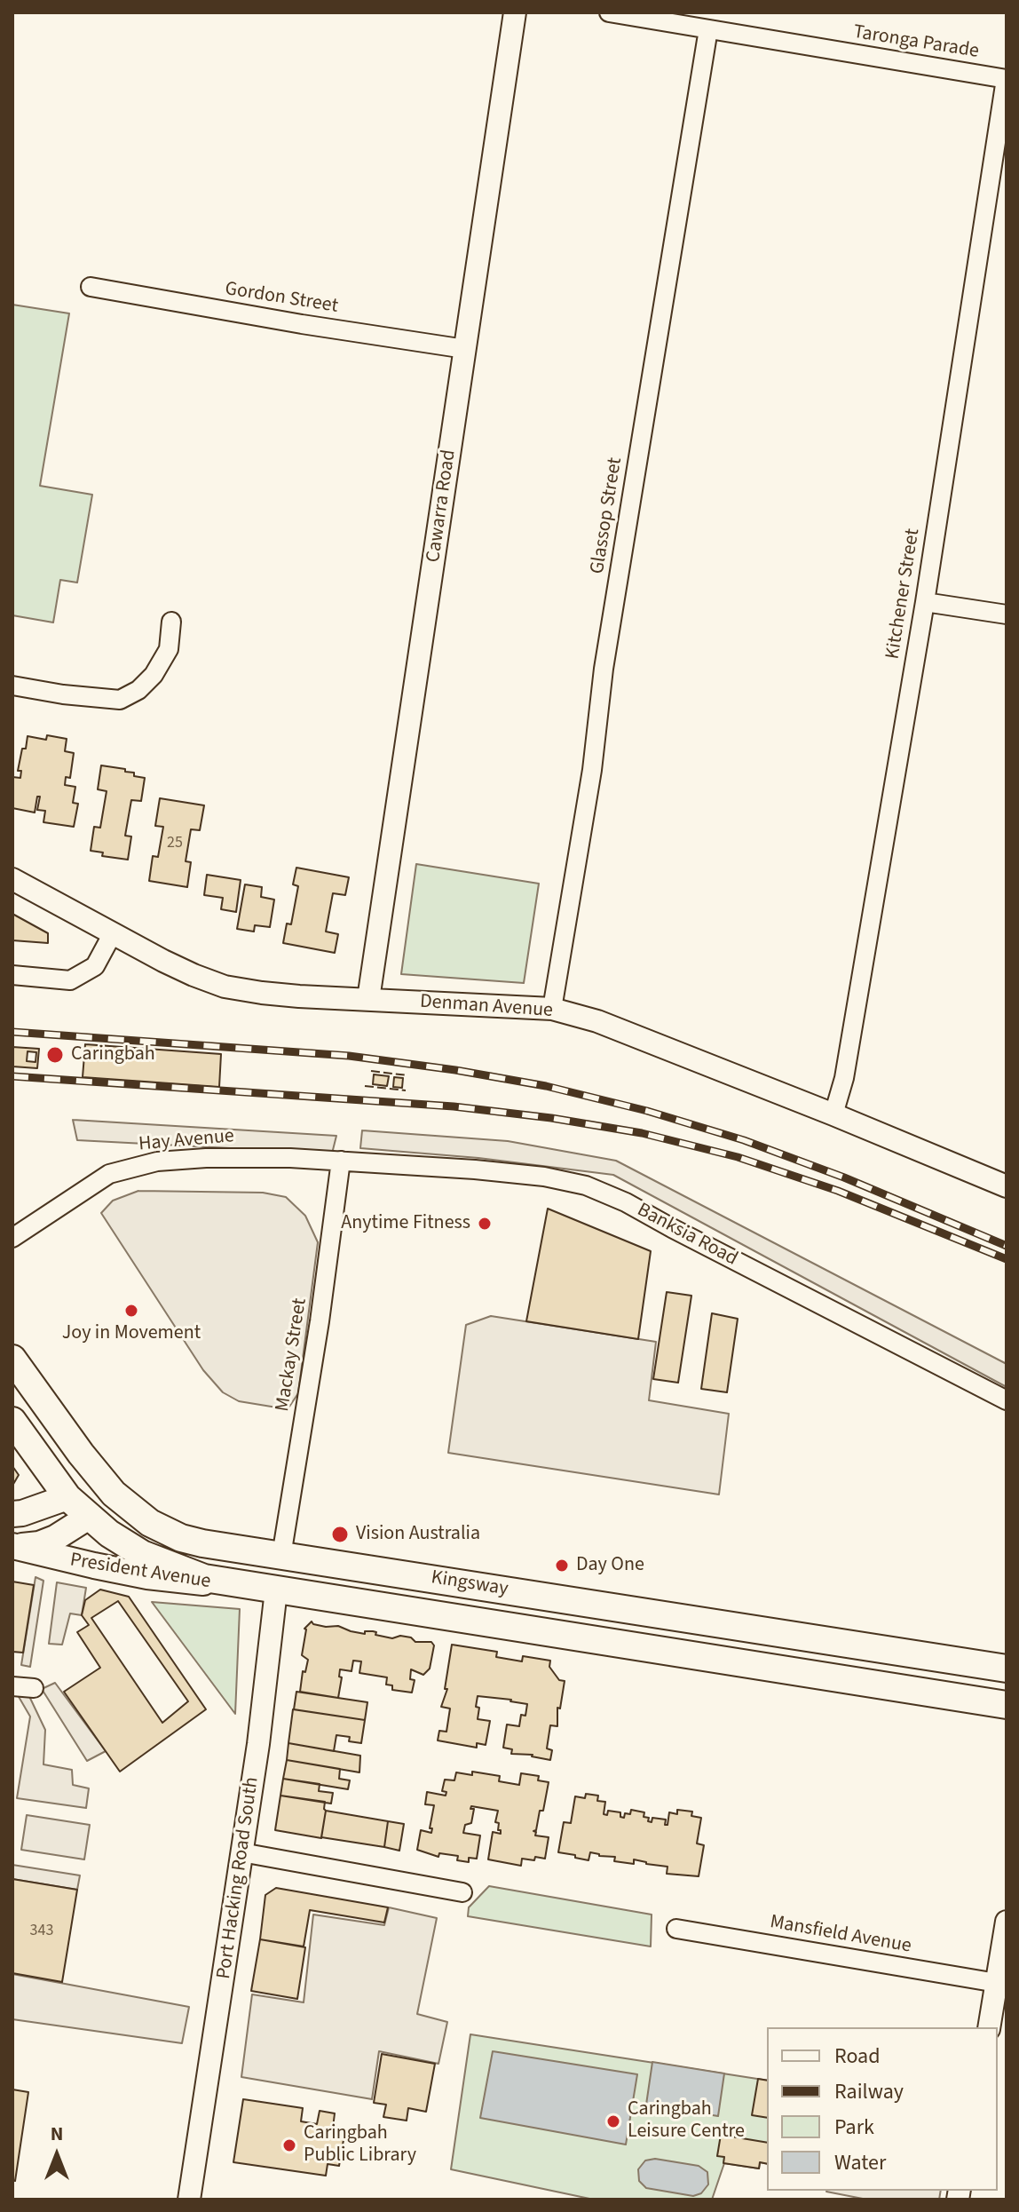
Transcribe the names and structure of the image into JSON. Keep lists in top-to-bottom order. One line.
{"streets":{"main road":["President Avenue","Kingsway","Port Hacking Road South"],"street":["Taronga Parade","Gordon Street","Cawarra Road","Glassop Street","Kitchener Street","Denman Avenue","Hay Avenue","Banksia Road","Mackay Street","Mansfield Avenue"]},"crossings":[["Taronga Parade","Glassop Street"],["Taronga Parade","Kitchener Street"],["Gordon Street","Cawarra Road"],["Cawarra Road","Denman Avenue"],["Glassop Street","Denman Avenue"],["Kitchener Street","Denman Avenue"],["Hay Avenue","Banksia Road"],["Hay Avenue","Mackay Street"],["Banksia Road","Mackay Street"],["Mackay Street","Kingsway"],["Mackay Street","Port Hacking Road South"],["President Avenue","Kingsway"],["President Avenue","Port Hacking Road South"],["Kingsway","Port Hacking Road South"]],"places":["Caringbah","Anytime Fitness","Joy in Movement","Vision Australia","Day One","Caringbah Leisure Centre","Caringbah Public Library"],"house_numbers":["25","343"],"legend":["Road","Railway","Park","Water"],"north":"top"}
